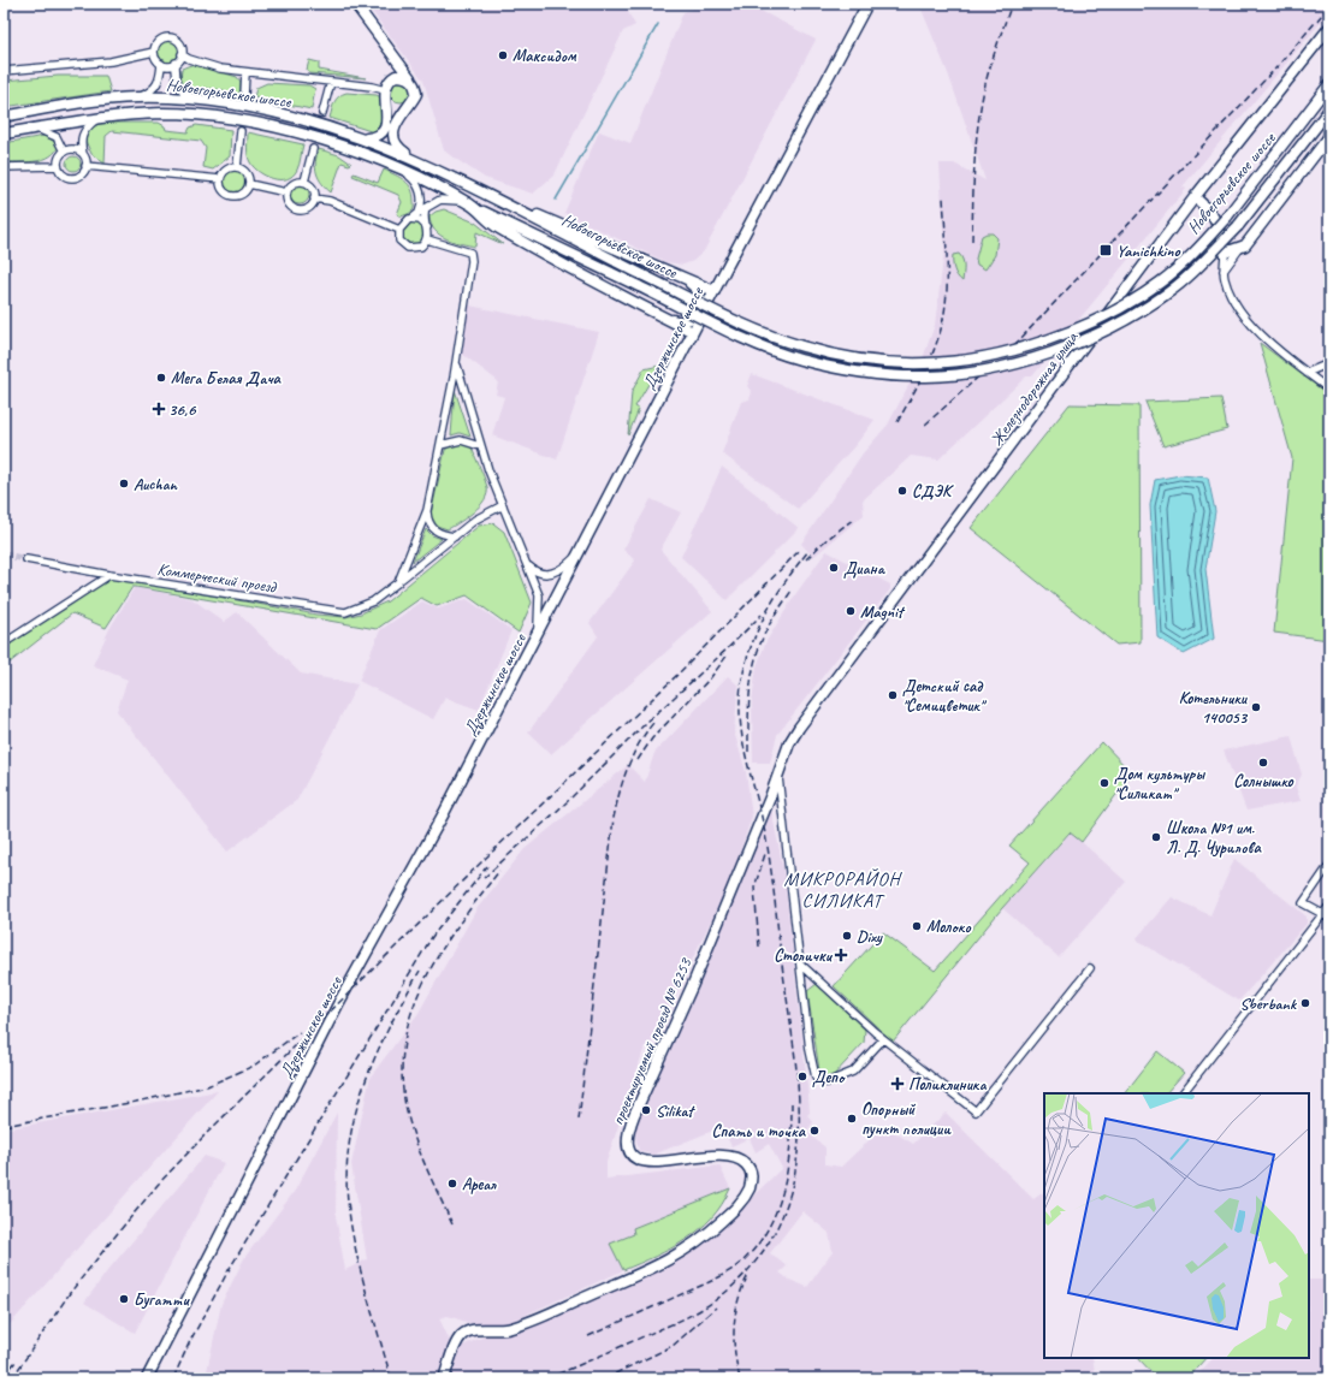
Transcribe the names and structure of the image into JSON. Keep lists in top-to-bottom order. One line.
{"streets":{"main road":["Новоегорьевское шоссе","Дзержинское шоссе","Железнодорожная улица","проектируемый проезд № 6253"],"street":["Коммерческий проезд"]},"crossings":[["Железнодорожная улица","проектируемый проезд № 6253"]],"districts":["МИКРОРАЙОН СИЛИКАТ"],"places":{"other":["Максидом","Мега Белая Дача","Auchan","СДЭК","Диана","Magnit","Детский сад \"Семицветик\"","Котельники 140053","Солнышко","Дом культуры \"Силикат\"","Школа №1 им. Л. Д. Чурилова","Молоко","Dixy","Sberbank","Депо","Silikat","Опорный пункт полиции","Спать и точка","Ареал","Бугатти"],"transit":["Yanichkino"],"health":["36,6","Столички","Поликлиника"]}}
